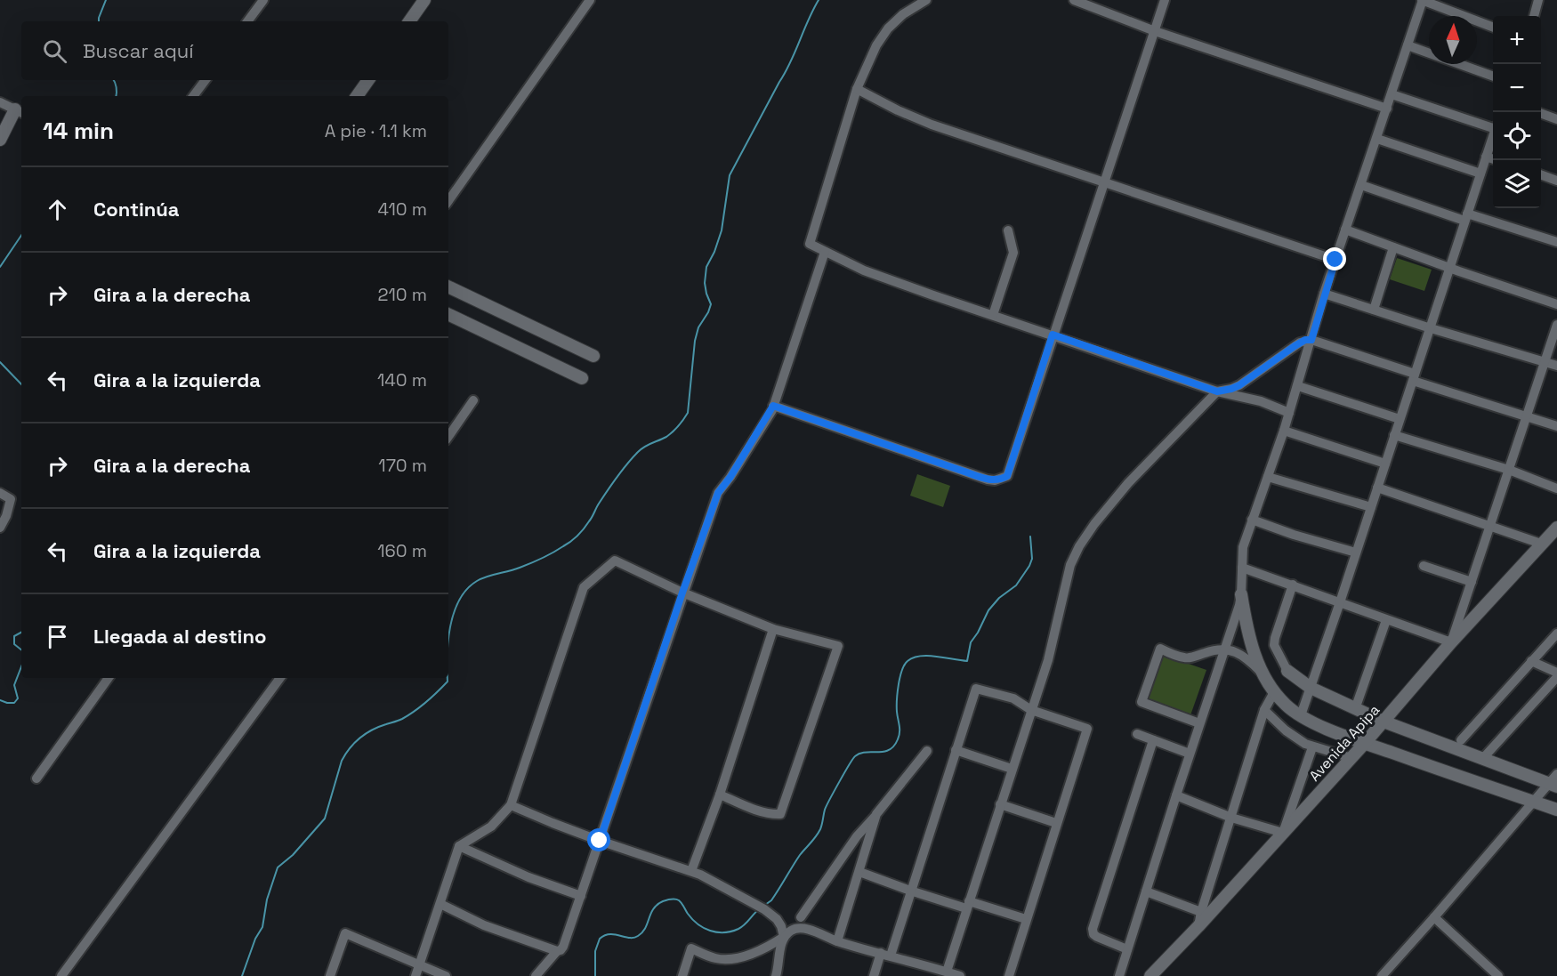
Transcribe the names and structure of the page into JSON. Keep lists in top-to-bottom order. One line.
{"streets":{"street":["Avenida Apipa"]},"north":"top","page":{"map_buttons":["+","−"],"search":"Buscar aquí","heading":["14 min","A pie · 1.1 km"],"list":[["Continúa","410 m"],["Gira a la derecha","210 m"],["Gira a la izquierda","140 m"],["Gira a la derecha","170 m"],["Gira a la izquierda","160 m"],"Llegada al destino"]}}
